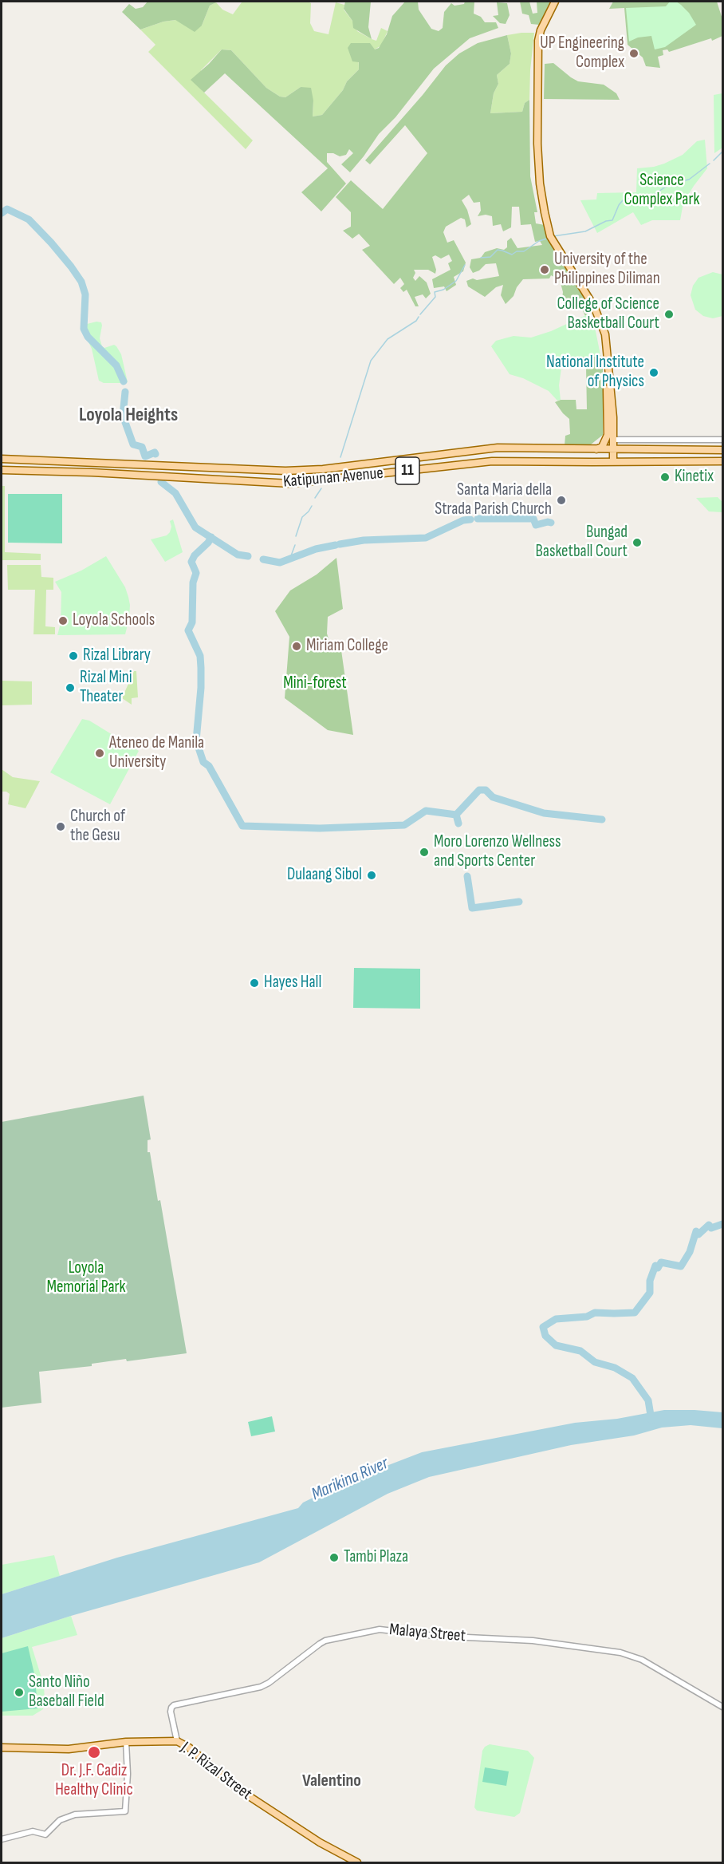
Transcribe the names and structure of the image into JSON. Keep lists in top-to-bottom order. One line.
{"streets":{"main road":["11","Katipunan Avenue","J. P. Rizal Street"],"street":["Malaya Street"]},"crossings":[["Malaya Street","J. P. Rizal Street"]],"districts":["Loyola Heights","Valentino"],"water":["Marikina River"],"parks":["Science Complex Park","Mini-forest","Loyola Memorial Park"],"places":["UP Engineering Complex","University of the Philippines Diliman","College of Science Basketball Court","National Institute of Physics","Kinetix","Santa Maria della Strada Parish Church","Bungad Basketball Court","Loyola Schools","Miriam College","Rizal Library","Rizal Mini Theater","Ateneo de Manila University","Church of the Gesu","Moro Lorenzo Wellness and Sports Center","Dulaang Sibol","Hayes Hall","Tambi Plaza","Santo Niño Baseball Field","Dr. J.F. Cadiz Healthy Clinic"]}
